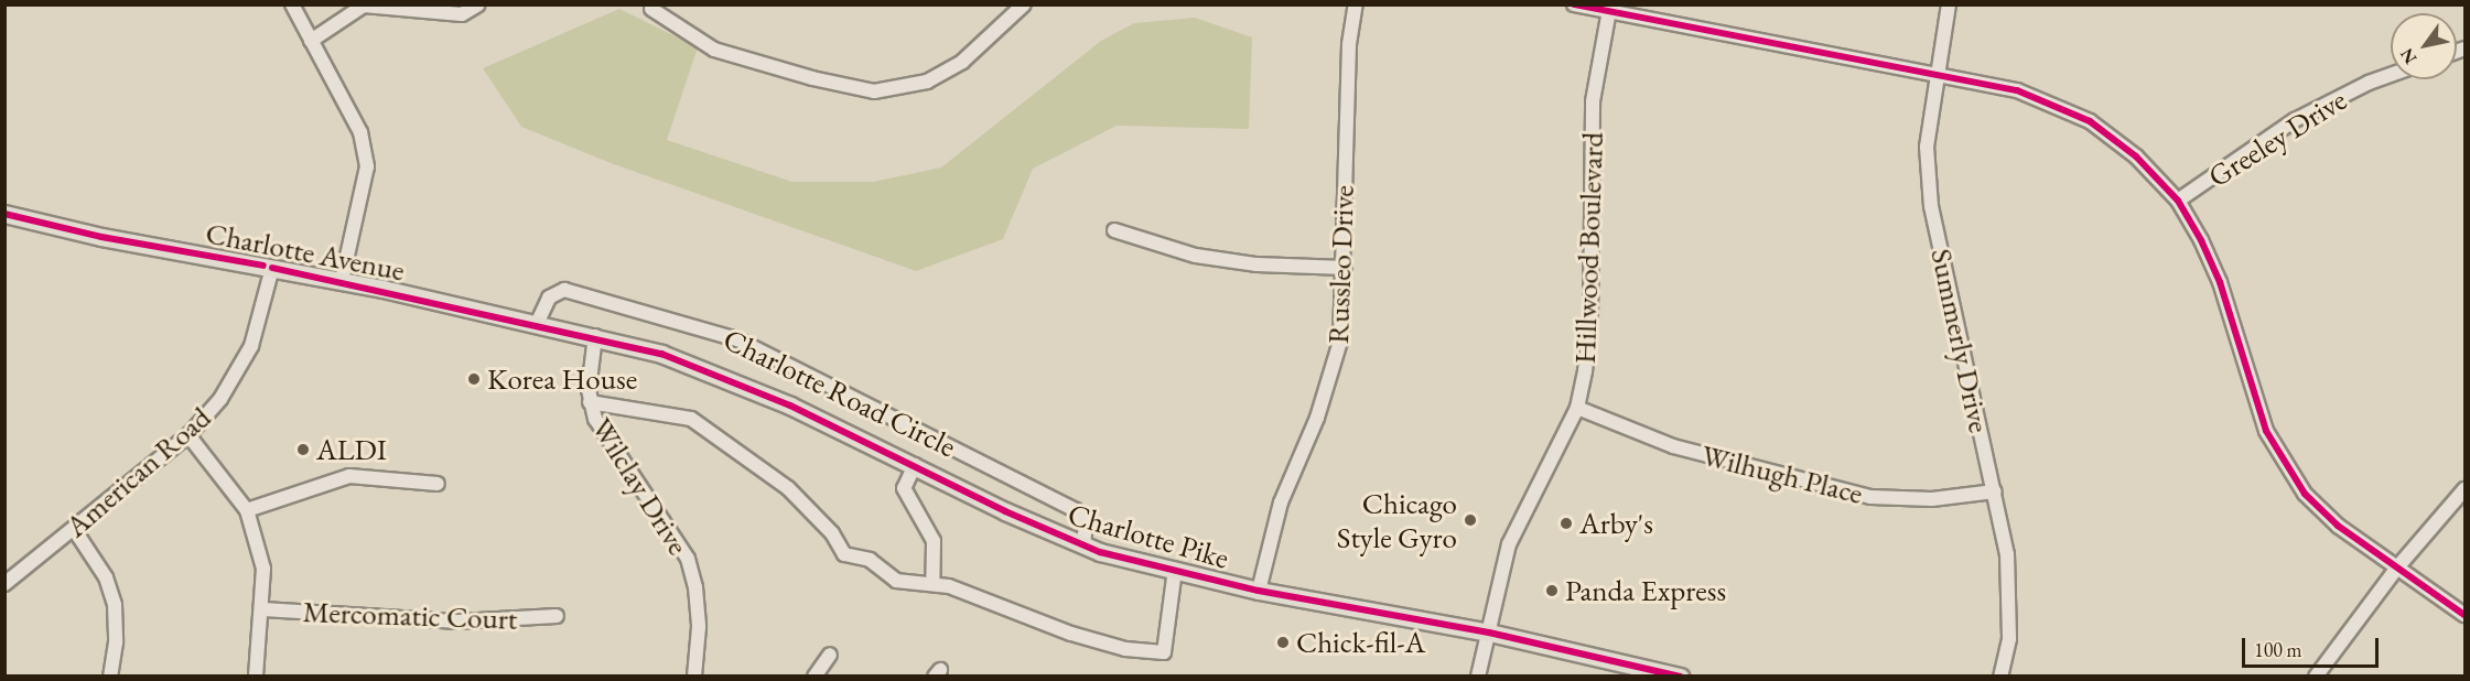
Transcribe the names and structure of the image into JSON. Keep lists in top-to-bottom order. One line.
{"streets":{"main road":["Charlotte Avenue","Charlotte Pike"],"street":["Greeley Drive","Hillwood Boulevard","Russleo Drive","Summerly Drive","Charlotte Road Circle","American Road","Wilhugh Place","Wilclay Drive","Mercomatic Court"]},"crossings":[["Hillwood Boulevard","Wilhugh Place"],["Hillwood Boulevard","Charlotte Pike"],["Charlotte Avenue","Charlotte Road Circle"],["Charlotte Avenue","American Road"],["Charlotte Avenue","Wilclay Drive"],["Charlotte Avenue","Charlotte Pike"],["Russleo Drive","Charlotte Pike"],["Summerly Drive","Wilhugh Place"],["Charlotte Road Circle","Charlotte Pike"],["Wilclay Drive","Charlotte Pike"]],"places":["Korea House","ALDI","Chicago Style Gyro","Arby's","Panda Express","Chick-fil-A"],"scale_bar":"100 m","north":"bottom left"}
